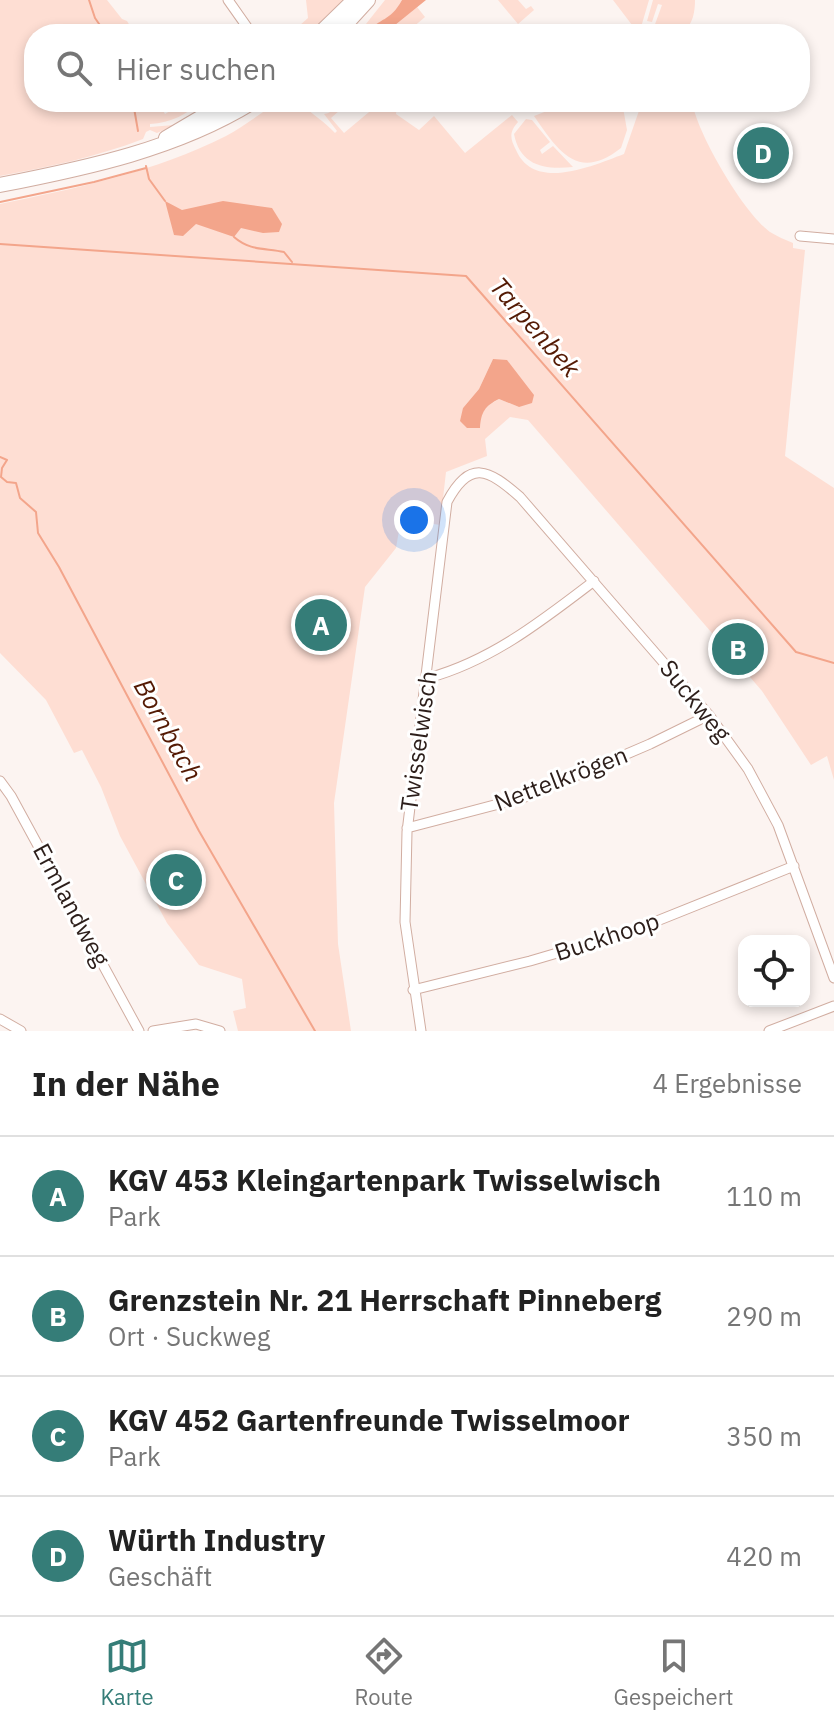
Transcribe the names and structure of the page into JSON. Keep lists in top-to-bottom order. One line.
{"streets":{"street":["Suckweg","Twisselwisch","Nettelkrögen","Ermlandweg","Buckhoop"]},"crossings":[["Suckweg","Twisselwisch"],["Suckweg","Nettelkrögen"],["Suckweg","Buckhoop"],["Twisselwisch","Nettelkrögen"],["Twisselwisch","Buckhoop"]],"water":["Tarpenbek","Bornbach"],"page":{"search":"Hier suchen","pins":["D","A","B","C"],"heading":["In der Nähe","4 Ergebnisse"],"list":[{"mark":"A","name":"KGV 453 Kleingartenpark Twisselwisch","note":"Park","value":"110 m"},{"mark":"B","name":"Grenzstein Nr. 21 Herrschaft Pinneberg","note":"Ort · Suckweg","value":"290 m"},{"mark":"C","name":"KGV 452 Gartenfreunde Twisselmoor","note":"Park","value":"350 m"},{"mark":"D","name":"Würth Industry","note":"Geschäft","value":"420 m"}],"nav":["Karte","Route","Gespeichert"]}}
